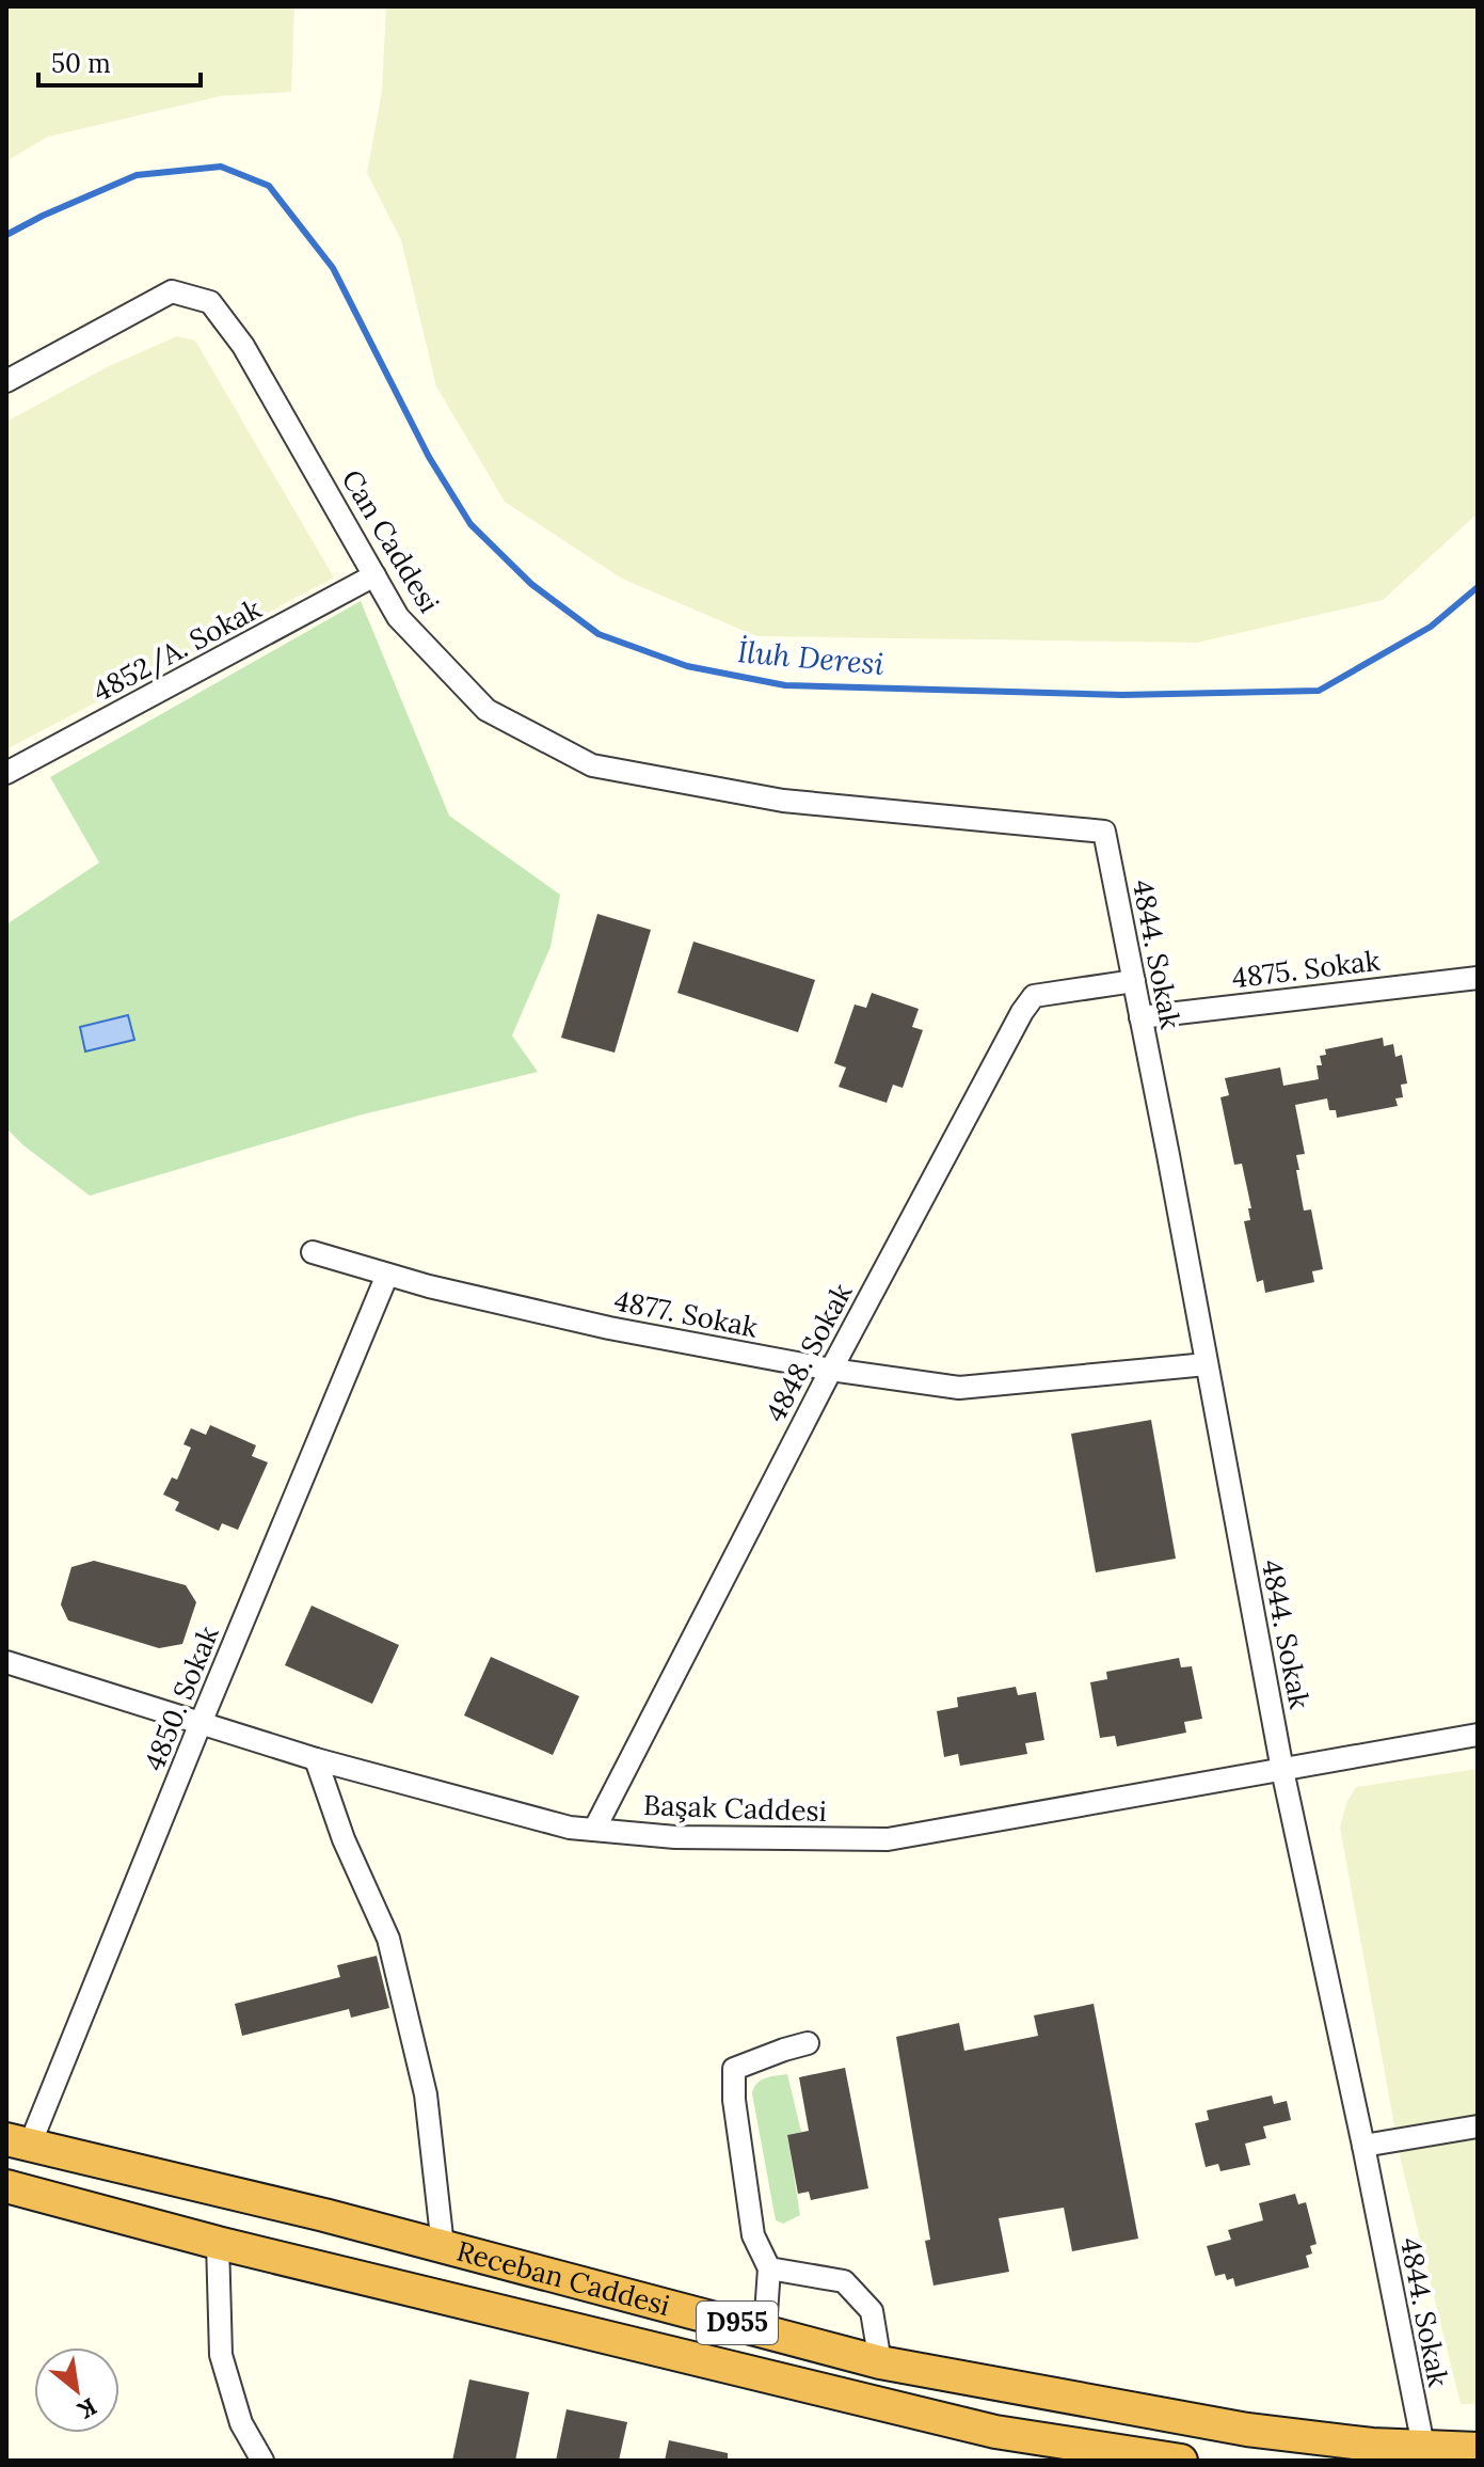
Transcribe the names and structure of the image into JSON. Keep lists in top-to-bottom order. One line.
{"streets":{"highway":["Receban Caddesi","D955"],"street":["Can Caddesi","4852/A. Sokak","4844. Sokak","4875. Sokak","4877. Sokak","4848. Sokak","4850. Sokak","Başak Caddesi"]},"crossings":[["Can Caddesi","4852/A. Sokak"],["Can Caddesi","4844. Sokak"],["4844. Sokak","4875. Sokak"],["4844. Sokak","4877. Sokak"],["4844. Sokak","4848. Sokak"],["4844. Sokak","Başak Caddesi"],["4844. Sokak","Receban Caddesi"],["4877. Sokak","4848. Sokak"],["4877. Sokak","4850. Sokak"],["4848. Sokak","Başak Caddesi"],["4850. Sokak","Başak Caddesi"],["4850. Sokak","Receban Caddesi"]],"water":["İluh Deresi"],"scale_bar":"50 m","north":"bottom right"}
